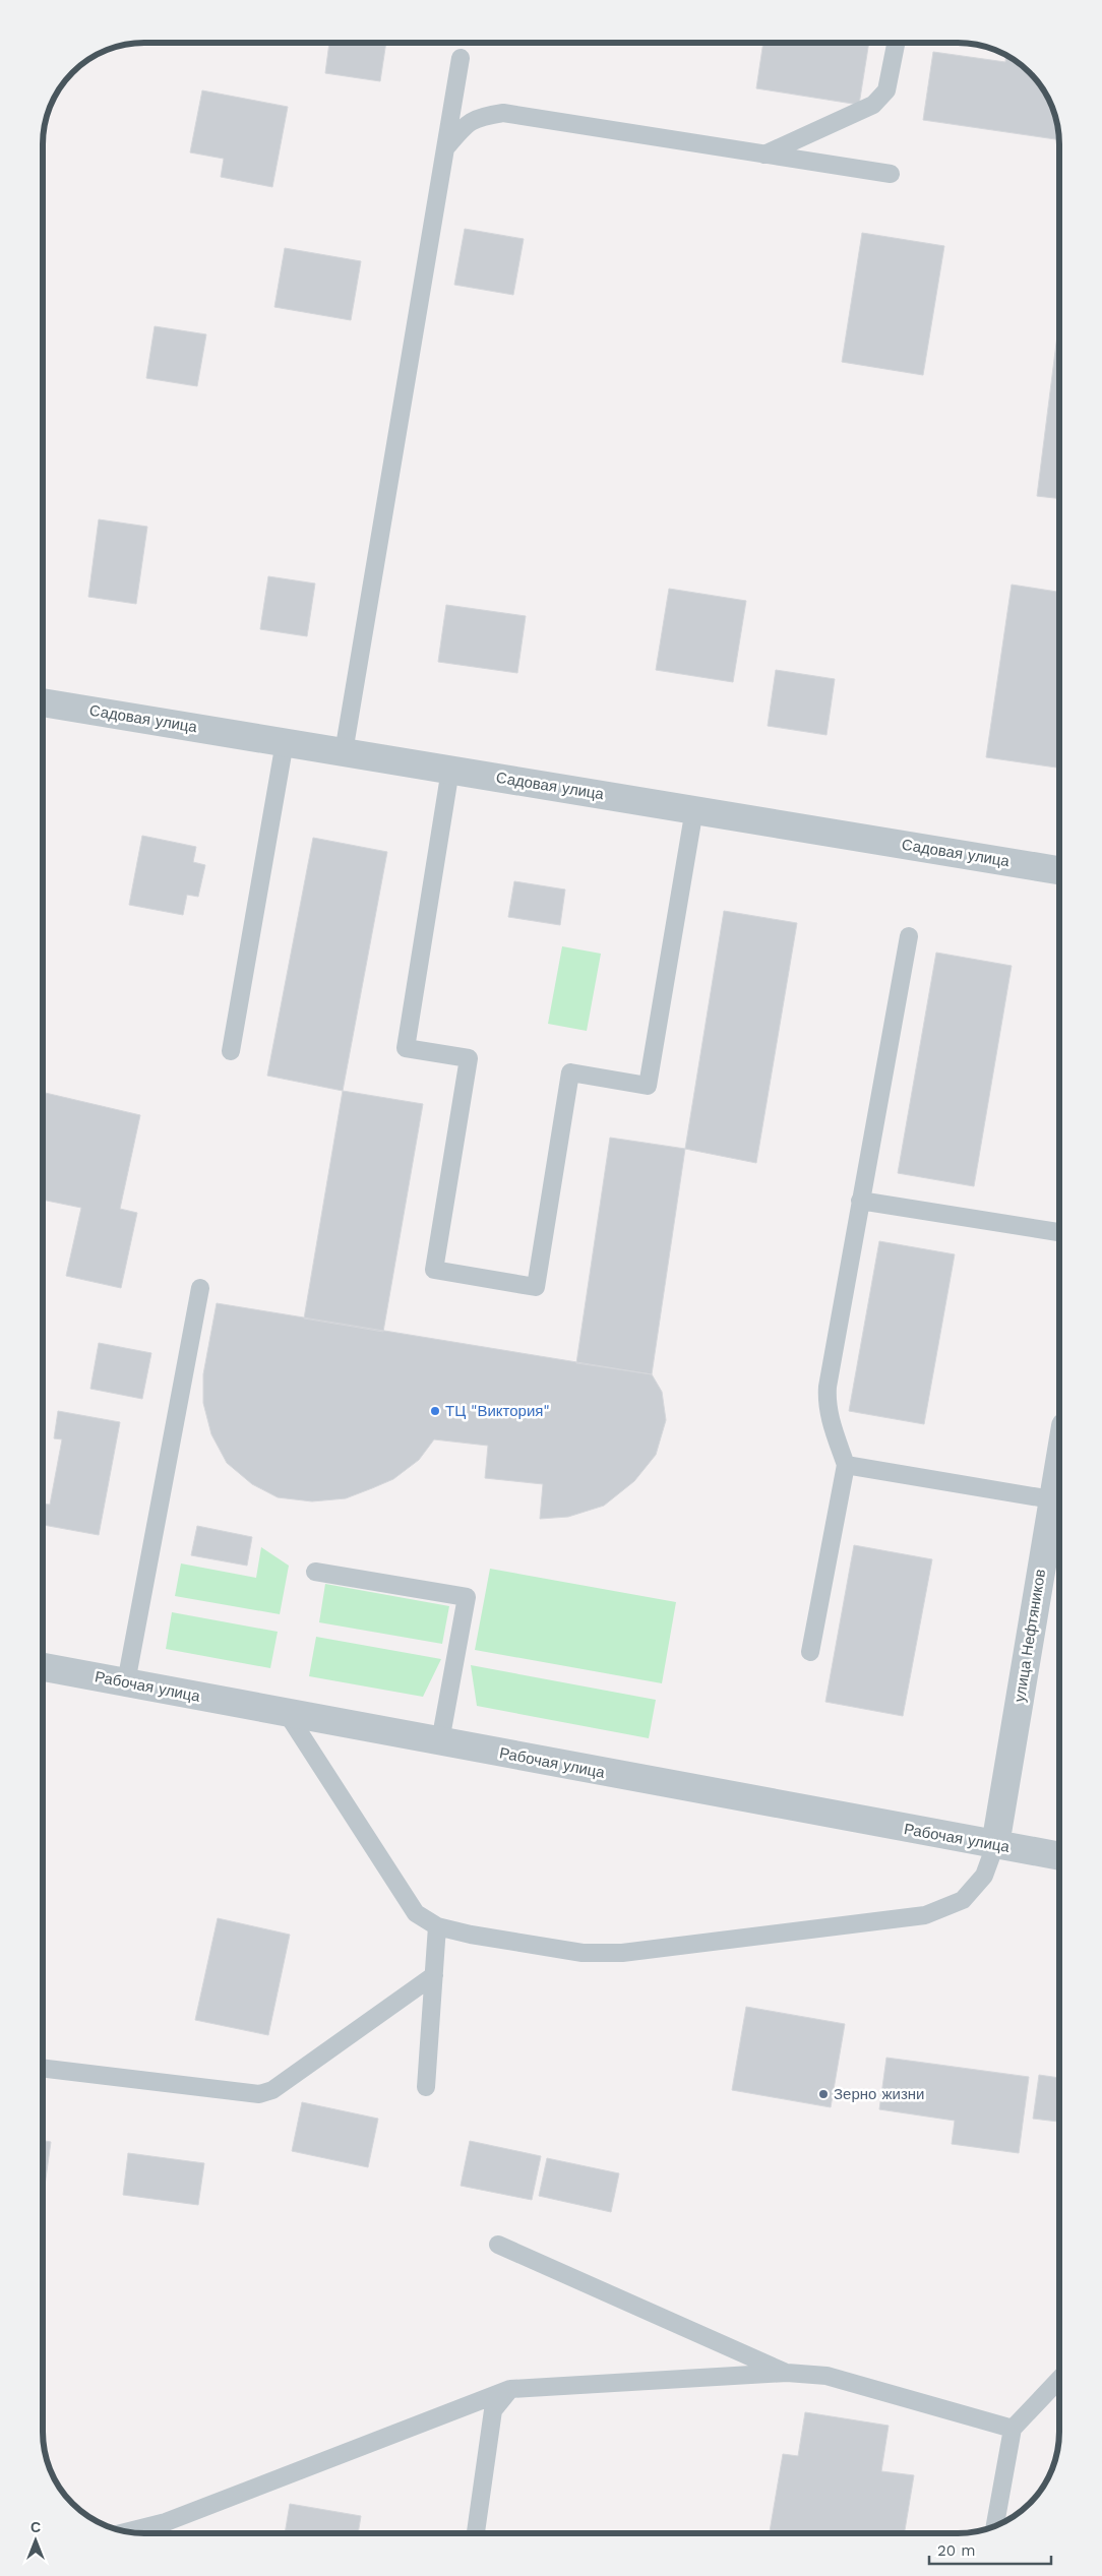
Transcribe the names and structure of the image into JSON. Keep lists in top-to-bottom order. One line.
{"streets":{"street":["Садовая улица","улица Нефтяников","Рабочая улица"]},"crossings":[["улица Нефтяников","Рабочая улица"]],"places":["ТЦ \"Виктория\"","Зерно жизни"],"scale_bar":"20 m","north":"top"}
